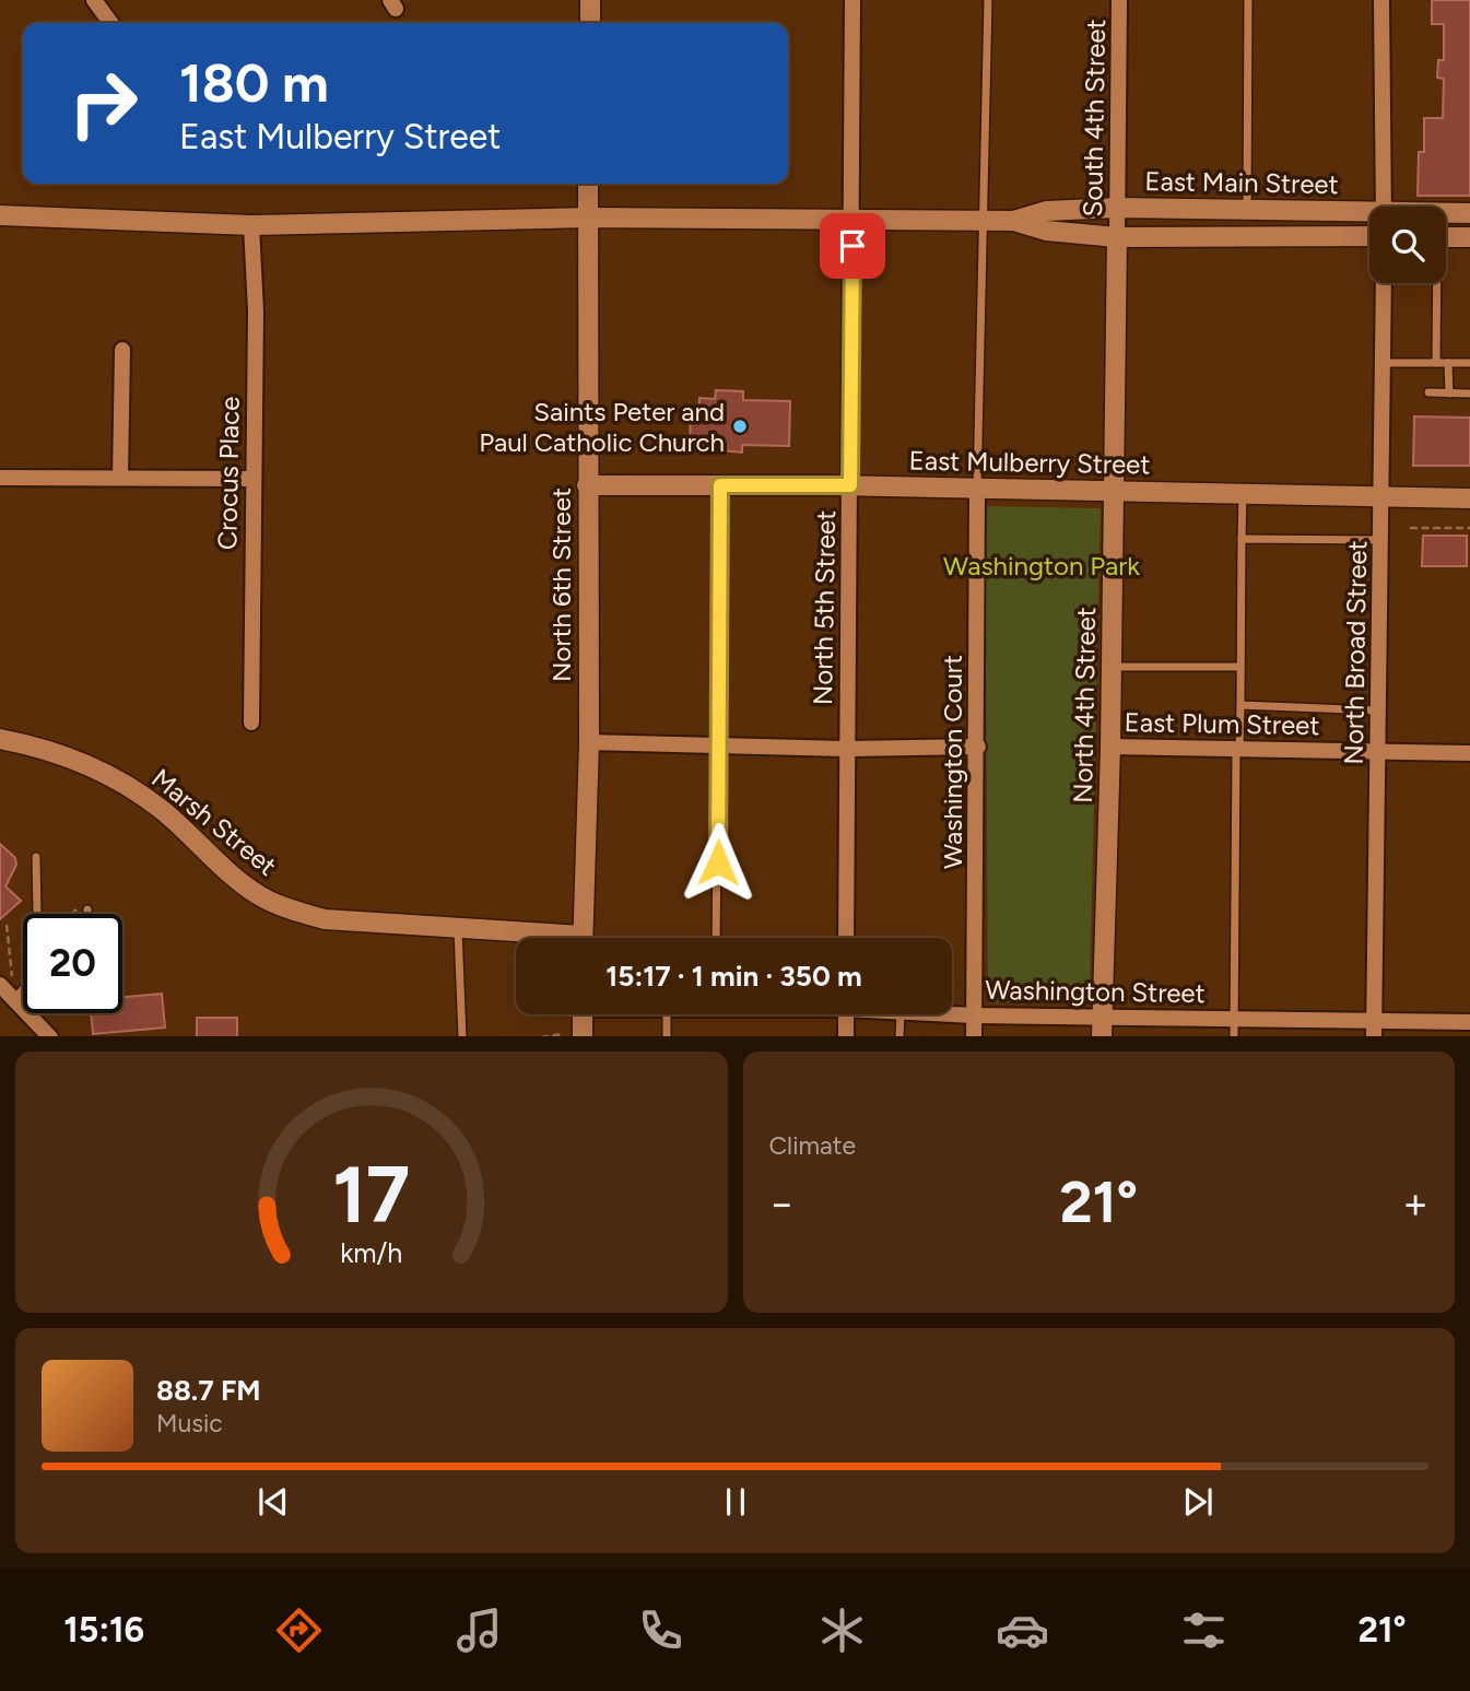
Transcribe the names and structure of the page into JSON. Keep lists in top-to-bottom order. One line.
{"streets":{"street":["South 4th Street","East Main Street","East Mulberry Street","Crocus Place","North 6th Street","North 5th Street","North Broad Street","North 4th Street","East Plum Street","Washington Court","Marsh Street","Washington Street"]},"crossings":[["South 4th Street","East Main Street"],["South 4th Street","North 4th Street"],["East Main Street","Crocus Place"],["East Main Street","North 6th Street"],["East Main Street","North 5th Street"],["East Main Street","North 4th Street"],["East Mulberry Street","North 6th Street"],["East Mulberry Street","North 5th Street"],["East Mulberry Street","North Broad Street"],["East Mulberry Street","North 4th Street"],["East Mulberry Street","Washington Court"],["North Broad Street","East Plum Street"],["North Broad Street","Washington Street"],["North 4th Street","East Plum Street"],["North 4th Street","Washington Street"],["Washington Court","Washington Street"]],"parks":["Washington Park"],"places":["Saints Peter and Paul Catholic Church"],"page":{"turn":["180 m","East Mulberry Street"],"limit":"20","trip":"15:17 · 1 min · 350 m","tile":"Climate","heat":["−","21°","+"],"song":["88.7 FM","Music"],"tabs":["15:16","21°"],"gauge":["17","km/h"]}}
